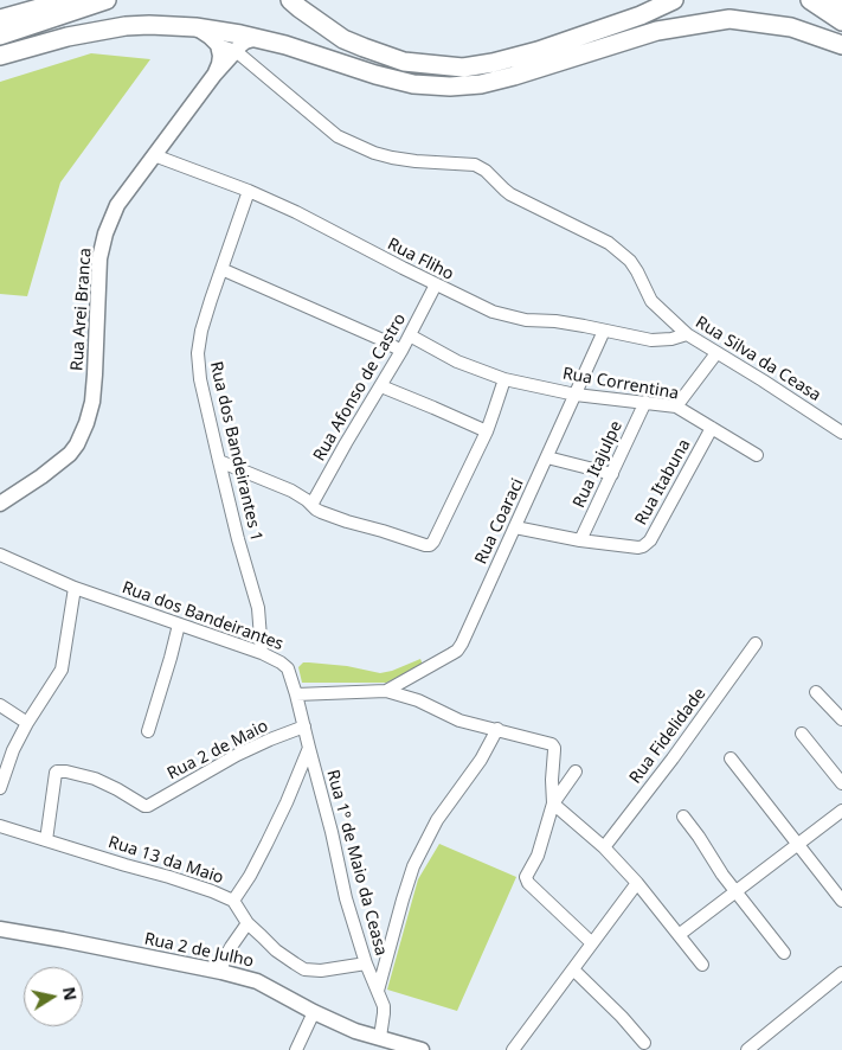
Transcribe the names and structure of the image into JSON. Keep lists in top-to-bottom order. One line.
{"streets":{"main road":["Rua Arei Branca","Rua 2 de Julho"],"street":["Rua Fliho","Rua Silva da Ceasa","Rua Correntina","Rua Afonso de Castro","Rua dos Bandeirantes 1","Rua Itajulpe","Rua Itabuna","Rua Coaraci","Rua dos Bandeirantes","Rua Fidelidade","Rua 2 de Maio","Rua 13 da Maio","Rua 1º de Maio da Ceasa"]},"crossings":[["Rua Fliho","Rua Arei Branca"],["Rua Fliho","Rua Silva da Ceasa"],["Rua Fliho","Rua Afonso de Castro"],["Rua Fliho","Rua dos Bandeirantes 1"],["Rua Fliho","Rua Coaraci"],["Rua Arei Branca","Rua Silva da Ceasa"],["Rua Correntina","Rua Afonso de Castro"],["Rua Correntina","Rua Itajulpe"],["Rua Correntina","Rua Itabuna"],["Rua Correntina","Rua Coaraci"],["Rua dos Bandeirantes 1","Rua dos Bandeirantes"],["Rua Itajulpe","Rua Itabuna"],["Rua dos Bandeirantes","Rua 1º de Maio da Ceasa"],["Rua 2 de Maio","Rua 13 da Maio"],["Rua 2 de Maio","Rua 1º de Maio da Ceasa"],["Rua 13 da Maio","Rua 1º de Maio da Ceasa"],["Rua 1º de Maio da Ceasa","Rua 2 de Julho"]],"north":"right"}
